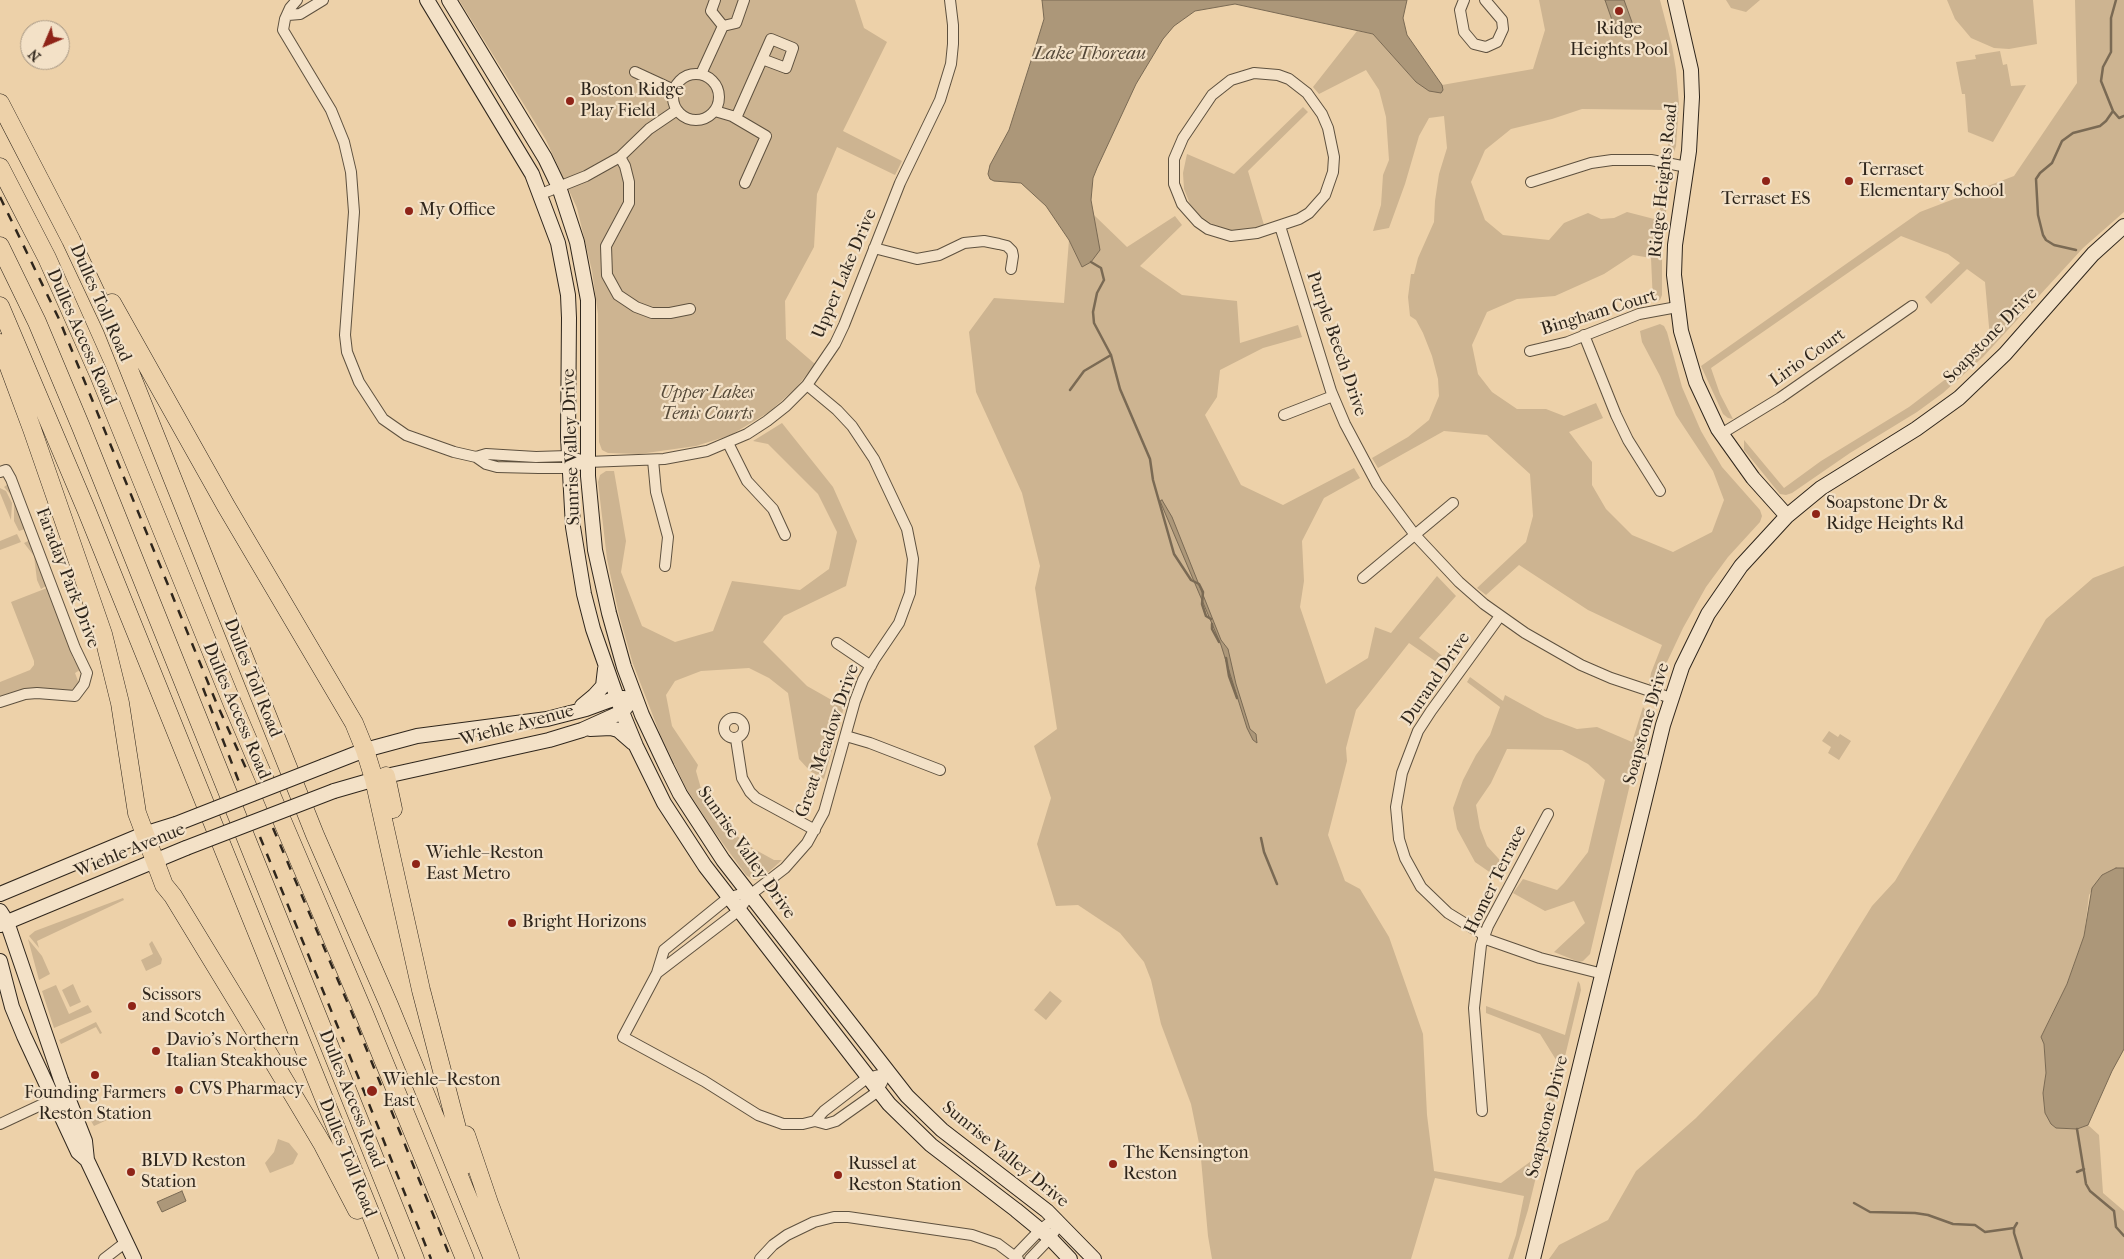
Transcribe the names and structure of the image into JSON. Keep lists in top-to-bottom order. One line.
{"streets":{"highway":["Dulles Toll Road","Dulles Access Road"],"main road":["Ridge Heights Road","Soapstone Drive","Sunrise Valley Drive","Wiehle Avenue"],"street":["Upper Lake Drive","Bingham Court","Purple Beech Drive","Lirio Court","Faraday Park Drive","Durand Drive","Great Meadow Drive","Homer Terrace"]},"crossings":[["Ridge Heights Road","Bingham Court"],["Ridge Heights Road","Soapstone Drive"],["Ridge Heights Road","Lirio Court"],["Upper Lake Drive","Sunrise Valley Drive"],["Upper Lake Drive","Great Meadow Drive"],["Soapstone Drive","Purple Beech Drive"],["Soapstone Drive","Durand Drive"],["Purple Beech Drive","Durand Drive"],["Sunrise Valley Drive","Wiehle Avenue"],["Sunrise Valley Drive","Great Meadow Drive"],["Durand Drive","Homer Terrace"]],"water":["Lake Thoreau"],"parks":["Upper Lakes Tenis Courts"],"places":["Ridge Heights Pool","Boston Ridge Play Field","Terraset ES","Terraset Elementary School","My Office","Soapstone Dr & Ridge Heights Rd","Wiehle–Reston East Metro","Bright Horizons","Scissors and Scotch","Davio's Northern Italian Steakhouse","Founding Farmers Reston Station","CVS Pharmacy","Wiehle–Reston East","The Kensington Reston","BLVD Reston Station","Russel at Reston Station"],"north":"bottom left"}
